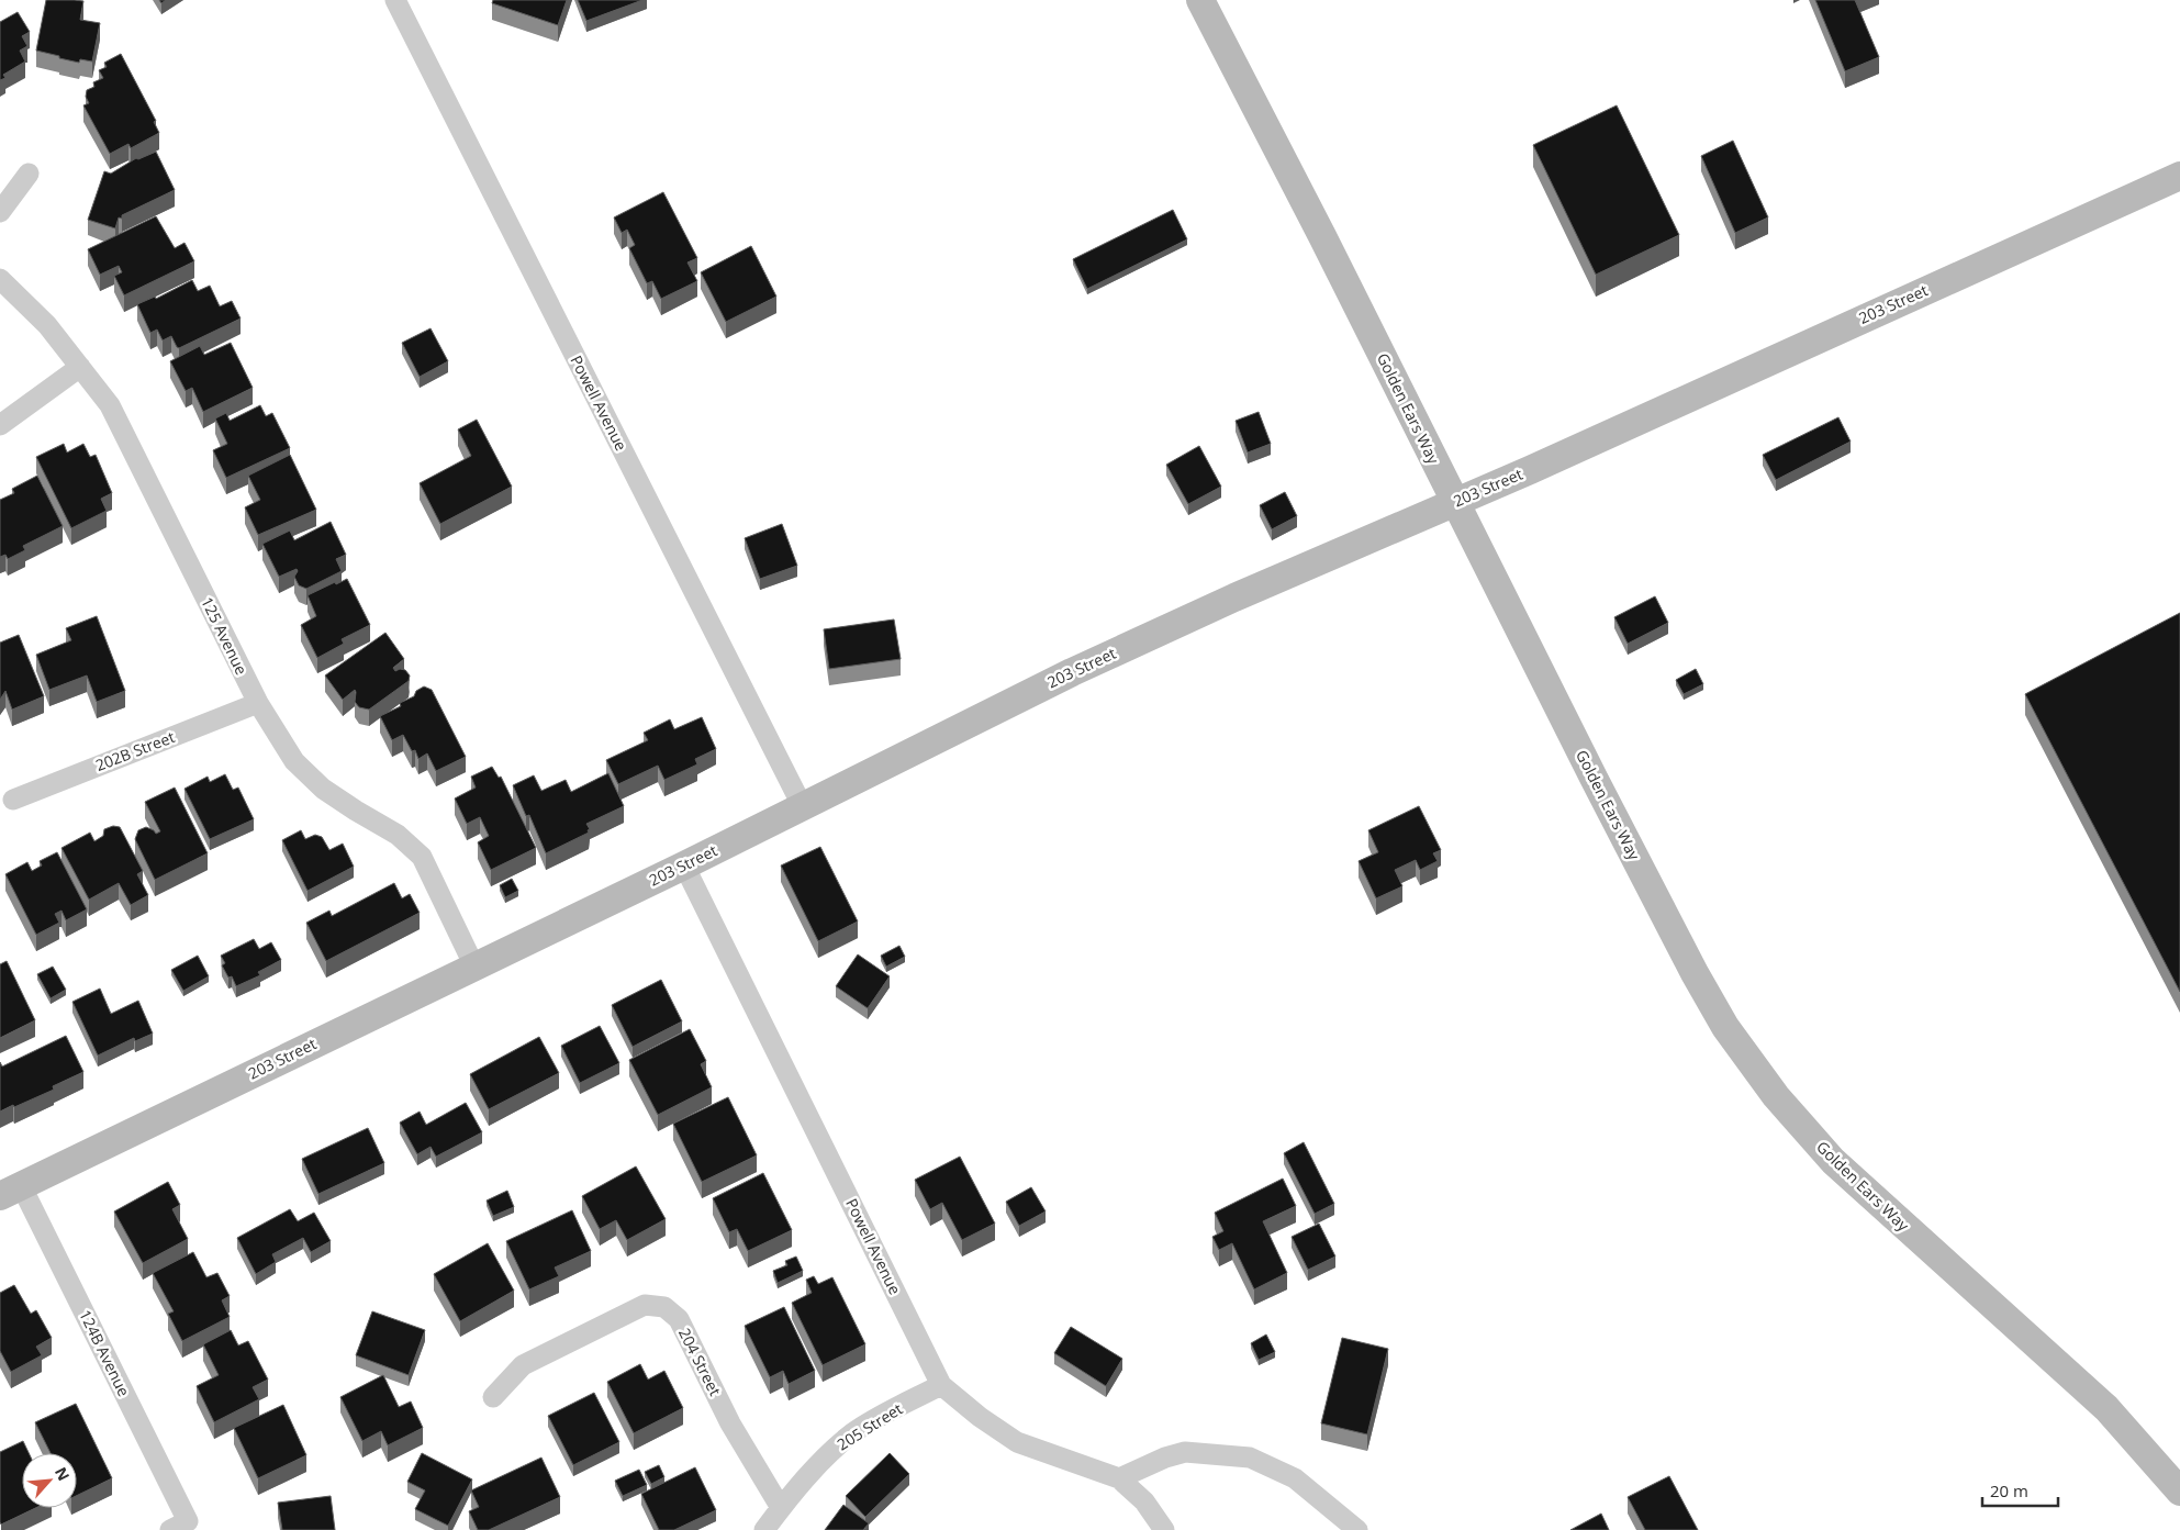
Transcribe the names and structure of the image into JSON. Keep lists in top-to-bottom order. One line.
{"streets":{"main road":["203 Street","Golden Ears Way"],"street":["Powell Avenue","125 Avenue","202B Street","124B Avenue","204 Street","205 Street"]},"crossings":[["203 Street","Powell Avenue"],["203 Street","Golden Ears Way"],["203 Street","125 Avenue"],["203 Street","124B Avenue"],["Powell Avenue","205 Street"],["125 Avenue","202B Street"],["204 Street","205 Street"]],"scale_bar":"20 m","north":"top right"}
